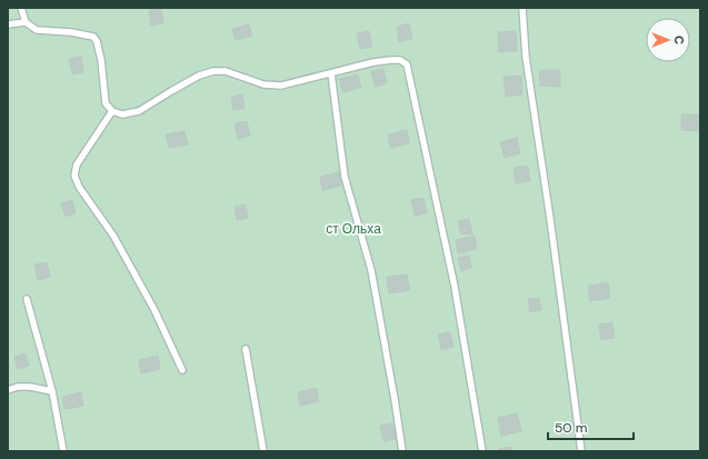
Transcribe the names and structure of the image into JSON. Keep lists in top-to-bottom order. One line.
{"parks":["ст Ольха"],"scale_bar":"50 m","north":"right"}
